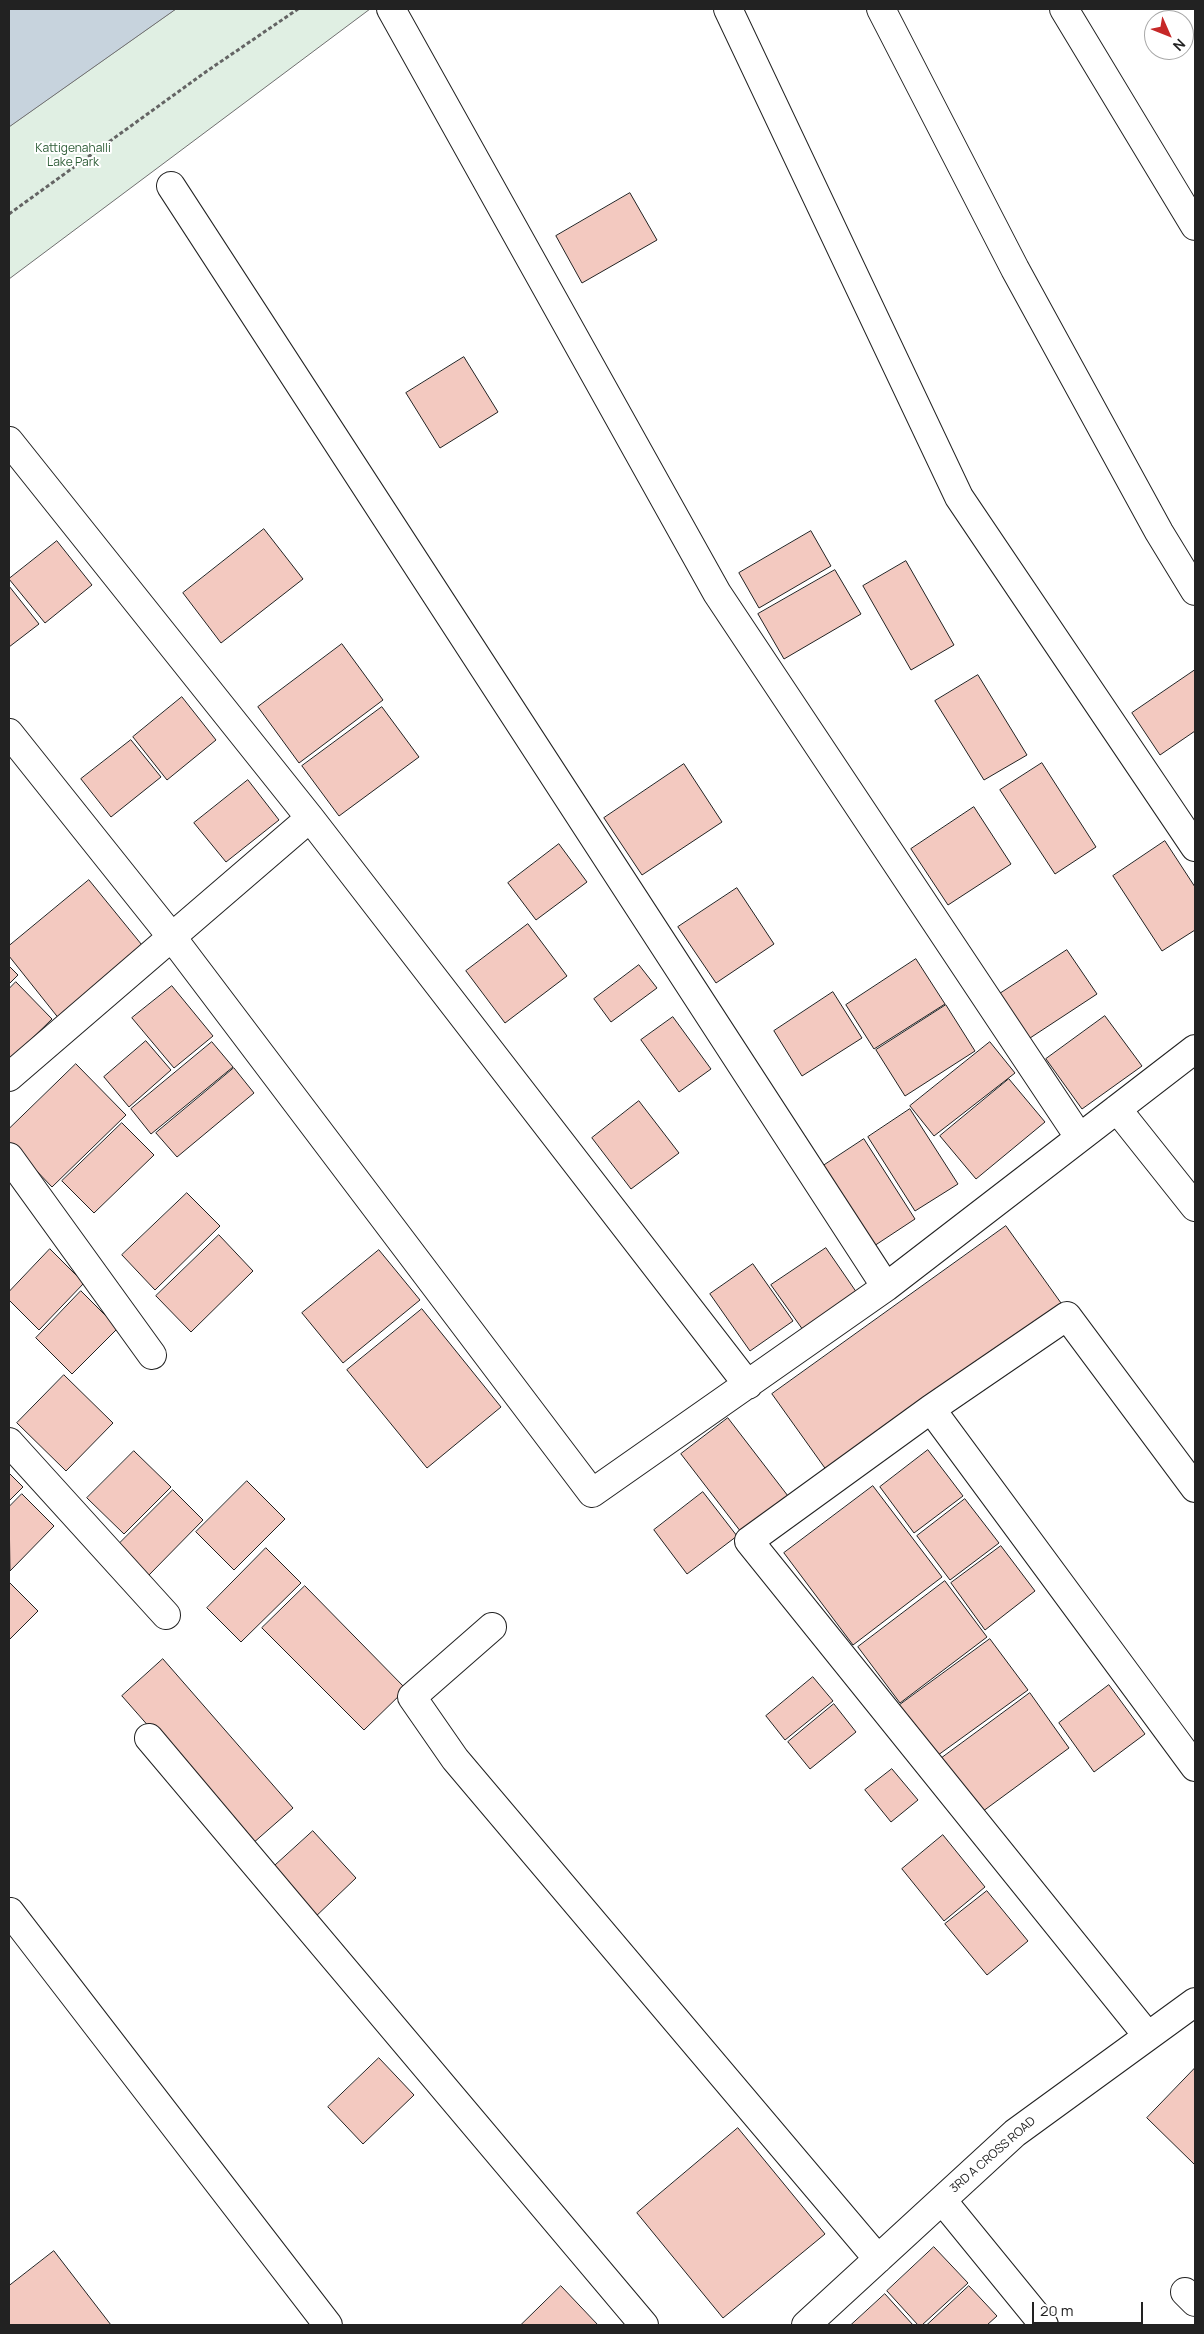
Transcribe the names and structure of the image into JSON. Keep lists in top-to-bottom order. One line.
{"streets":{"street":["3RD A CROSS ROAD"]},"parks":["Kattigenahalli Lake Park"],"scale_bar":"20 m","north":"bottom right"}
